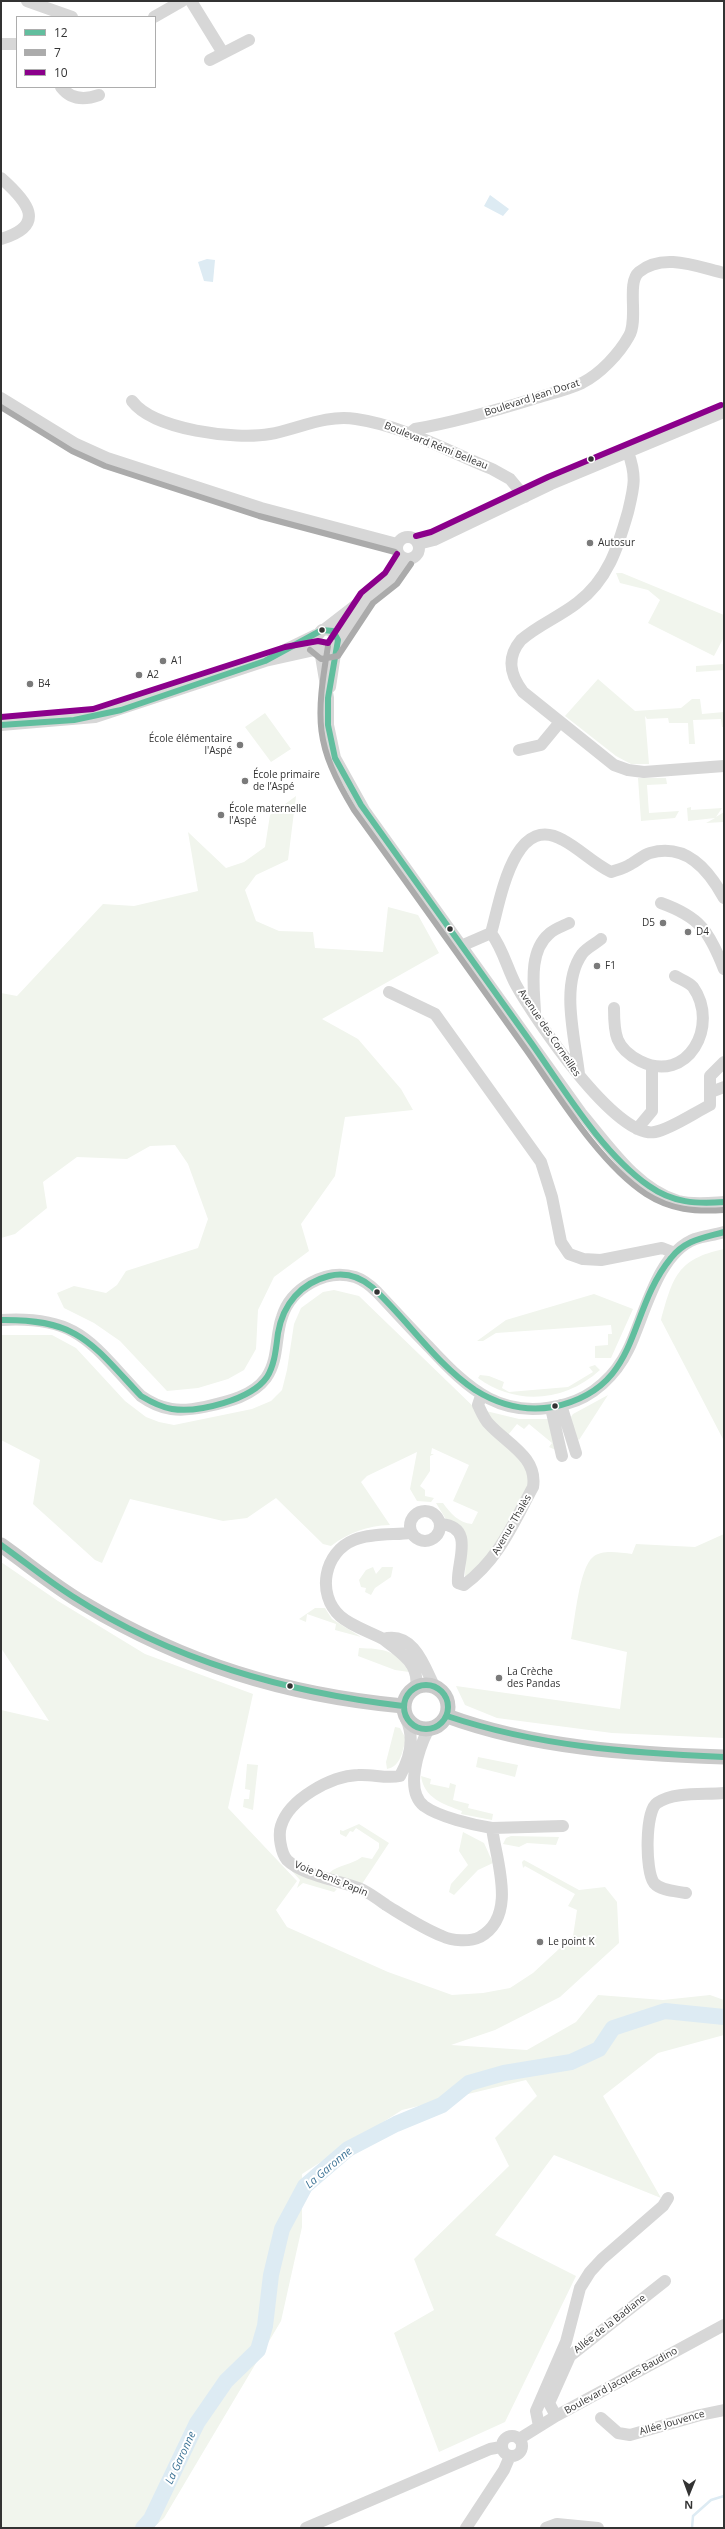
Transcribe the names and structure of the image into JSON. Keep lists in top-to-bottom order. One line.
{"streets":{"street":["Boulevard Jean Dorat","Boulevard Rémi Belleau","Avenue des Corneilles","Avenue Thalès","Voie Denis Papin","Allée de la Badiane","Boulevard Jacques Baudino","Allée Jouvence"]},"crossings":[["Boulevard Jean Dorat","Boulevard Rémi Belleau"],["Allée de la Badiane","Boulevard Jacques Baudino"]],"water":["La Garonne"],"places":["Autosur","A1","A2","B4","École élémentaire l'Aspé","École primaire de l’Aspé","École maternelle l'Aspé","D5","D4","F1","La Crèche des Pandas","Le point K"],"lines":["transit line 10","transit line 7","transit line 12"],"legend":["12","7","10"],"north":"bottom"}
